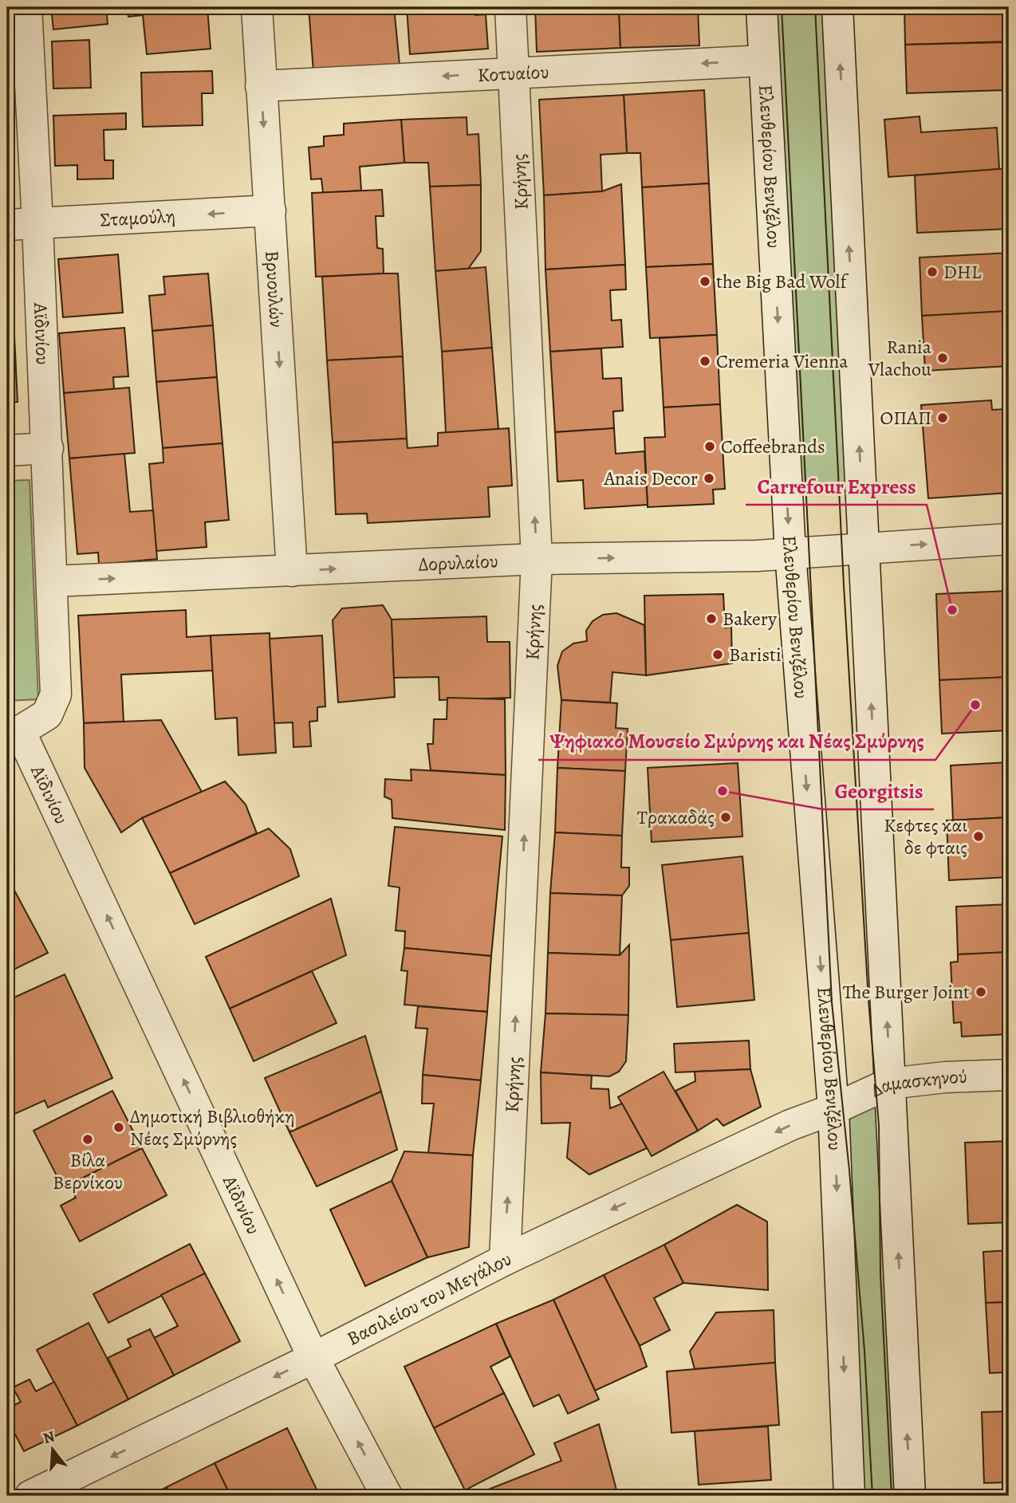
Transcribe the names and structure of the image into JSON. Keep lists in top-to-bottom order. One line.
{"streets":{"street":["Κοτυαίου","Ελευθερίου Βενιζέλου","Κρήνης","Σταμούλη","Βρυουλών","Αϊδινίου","Δορυλαίου","Δαμασκηνού","Βασιλείου του Μεγάλου"]},"crossings":[["Κοτυαίου","Ελευθερίου Βενιζέλου"],["Κοτυαίου","Κρήνης"],["Κοτυαίου","Βρυουλών"],["Ελευθερίου Βενιζέλου","Δορυλαίου"],["Ελευθερίου Βενιζέλου","Δαμασκηνού"],["Ελευθερίου Βενιζέλου","Βασιλείου του Μεγάλου"],["Κρήνης","Δορυλαίου"],["Κρήνης","Βασιλείου του Μεγάλου"],["Σταμούλη","Βρυουλών"],["Σταμούλη","Αϊδινίου"],["Βρυουλών","Δορυλαίου"],["Αϊδινίου","Δορυλαίου"],["Αϊδινίου","Βασιλείου του Μεγάλου"],["Δαμασκηνού","Βασιλείου του Μεγάλου"]],"one_way":["Κοτυαίου","Κρήνης","Σταμούλη","Βρυουλών","Αϊδινίου","Δορυλαίου","Βασιλείου του Μεγάλου"],"places":["DHL","the Big Bad Wolf","Rania Vlachou","Cremeria Vienna","ΟΠΑΠ","Coffeebrands","Anais Decor","Carrefour Express","Bakery","Baristi","Ψηφιακό Μουσείο Σμύρνης και Νέας Σμύρνης","Georgitsis","Τρακαδάς","Κεφτες και δε φταις","The Burger Joint","Δημοτική Βιβλιοθήκη Νέας Σμύρνης","Βίλα Βερνίκου"],"north":"top"}
